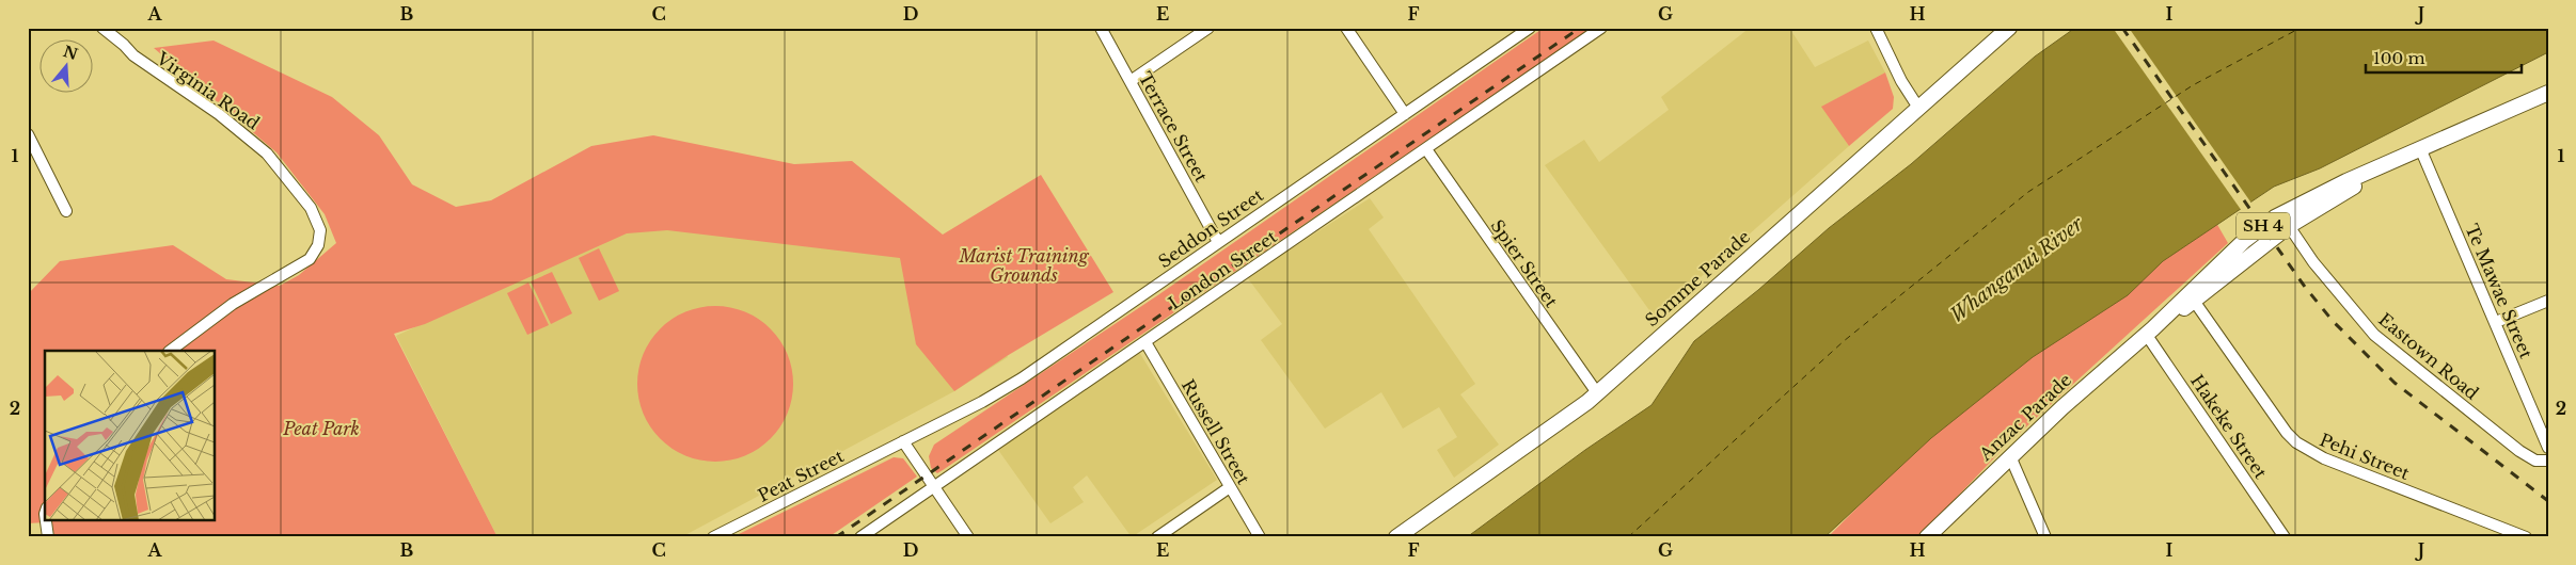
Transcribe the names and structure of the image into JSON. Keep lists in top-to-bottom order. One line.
{"streets":{"main road":["SH 4","Somme Parade","Anzac Parade"],"street":["Virginia Road","Terrace Street","Seddon Street","Spier Street","London Street","Te Mawae Street","Eastown Road","Hakeke Street","Russell Street","Pehi Street","Peat Street"]},"crossings":[["Terrace Street","Seddon Street"],["Seddon Street","Peat Street"],["Spier Street","London Street"],["Spier Street","Somme Parade"],["London Street","Russell Street"],["Te Mawae Street","Anzac Parade"],["Eastown Road","Anzac Parade"],["Anzac Parade","Hakeke Street"],["Anzac Parade","Pehi Street"]],"water":["Whanganui River"],"parks":["Marist Training Grounds","Peat Park"],"scale_bar":"100 m","north":"top","grid":{"columns":["A","B","C","D","E","F","G","H","I","J"],"rows":["1","2"]}}
